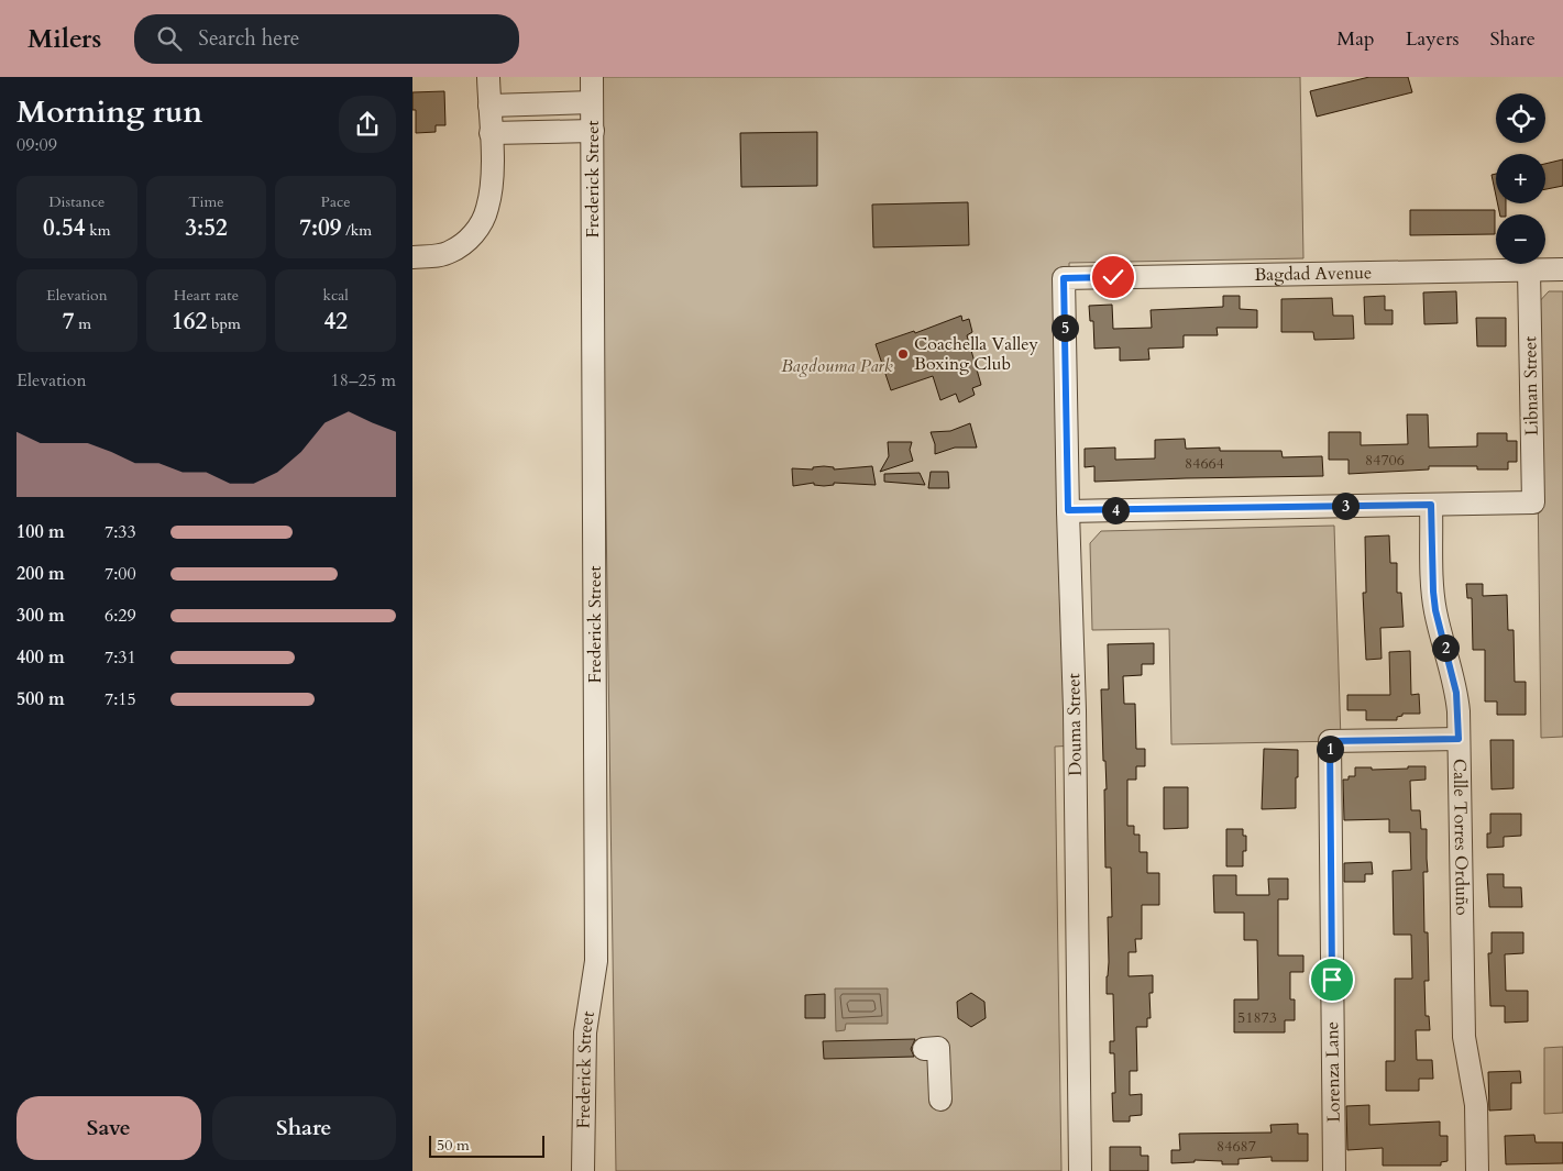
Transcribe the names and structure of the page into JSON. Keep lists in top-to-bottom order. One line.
{"streets":{"street":["Frederick Street","Bagdad Avenue","Libnan Street","Douma Street","Calle Torres Orduño","Lorenza Lane"]},"crossings":[["Bagdad Avenue","Libnan Street"],["Bagdad Avenue","Douma Street"],["Libnan Street","Calle Torres Orduño"],["Calle Torres Orduño","Lorenza Lane"]],"parks":["Bagdouma Park"],"places":["Coachella Valley Boxing Club"],"house_numbers":["84706","84664","51873","84687"],"scale_bar":"50 m","page":{"header":"Milers","search":"Search here","nav":["Map","Layers","Share"],"heading":["Morning run","09:09"],"map_buttons":["+","−"],"stats":[["Distance","0.54 km"],["Time","3:52"],["Pace","7:09 /km"],["Elevation","7 m"],["Heart rate","162 bpm"],["kcal","42"]],"pins":["5","3","4","2","1"],"chart":["Elevation","18–25 m"],"list":[{"name":"100 m","note":"7:33"},{"name":"200 m","note":"7:00"},{"name":"300 m","note":"6:29"},{"name":"400 m","note":"7:31"},{"name":"500 m","note":"7:15"}],"buttons":["Save","Share"],"scale":"50 m"}}
